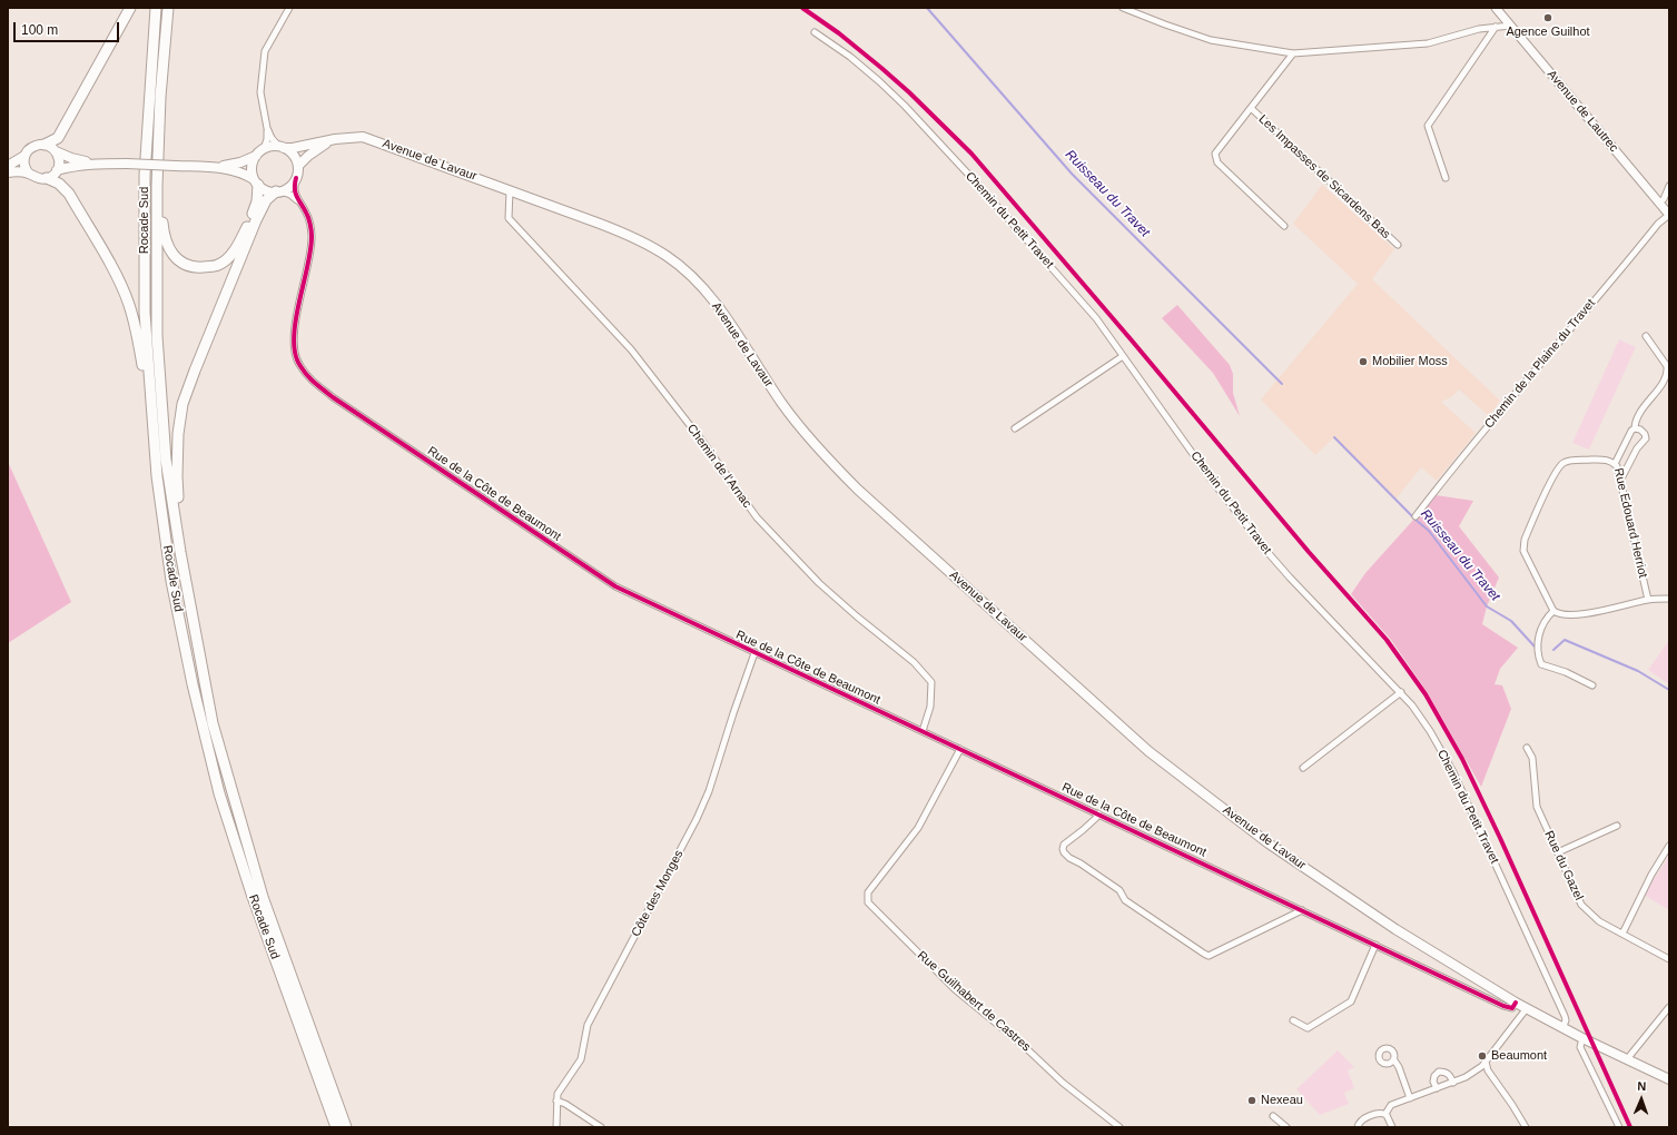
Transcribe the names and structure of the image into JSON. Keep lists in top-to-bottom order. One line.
{"streets":{"highway":["Rocade Sud"],"main road":["Avenue de Lautrec","Avenue de Lavaur"],"street":["Les Impasses de Sicardens Bas","Chemin du Petit Travet","Chemin de la Plaine du Travet","Chemin de l'Arnac","Rue de la Côte de Beaumont","Rue Edouard Herriot","Rue du Gazel","Côte des Monges","Rue Guilhabert de Castres"]},"crossings":[["Avenue de Lautrec","Chemin de la Plaine du Travet"],["Avenue de Lavaur","Chemin du Petit Travet"],["Avenue de Lavaur","Chemin de l'Arnac"],["Avenue de Lavaur","Rue de la Côte de Beaumont"],["Chemin de l'Arnac","Rue de la Côte de Beaumont"],["Rue de la Côte de Beaumont","Côte des Monges"],["Rue de la Côte de Beaumont","Rue Guilhabert de Castres"]],"water":["Ruisseau du Travet"],"places":["Agence Guilhot","Mobilier Moss","Beaumont","Nexeau"],"scale_bar":"100 m","north":"top"}
